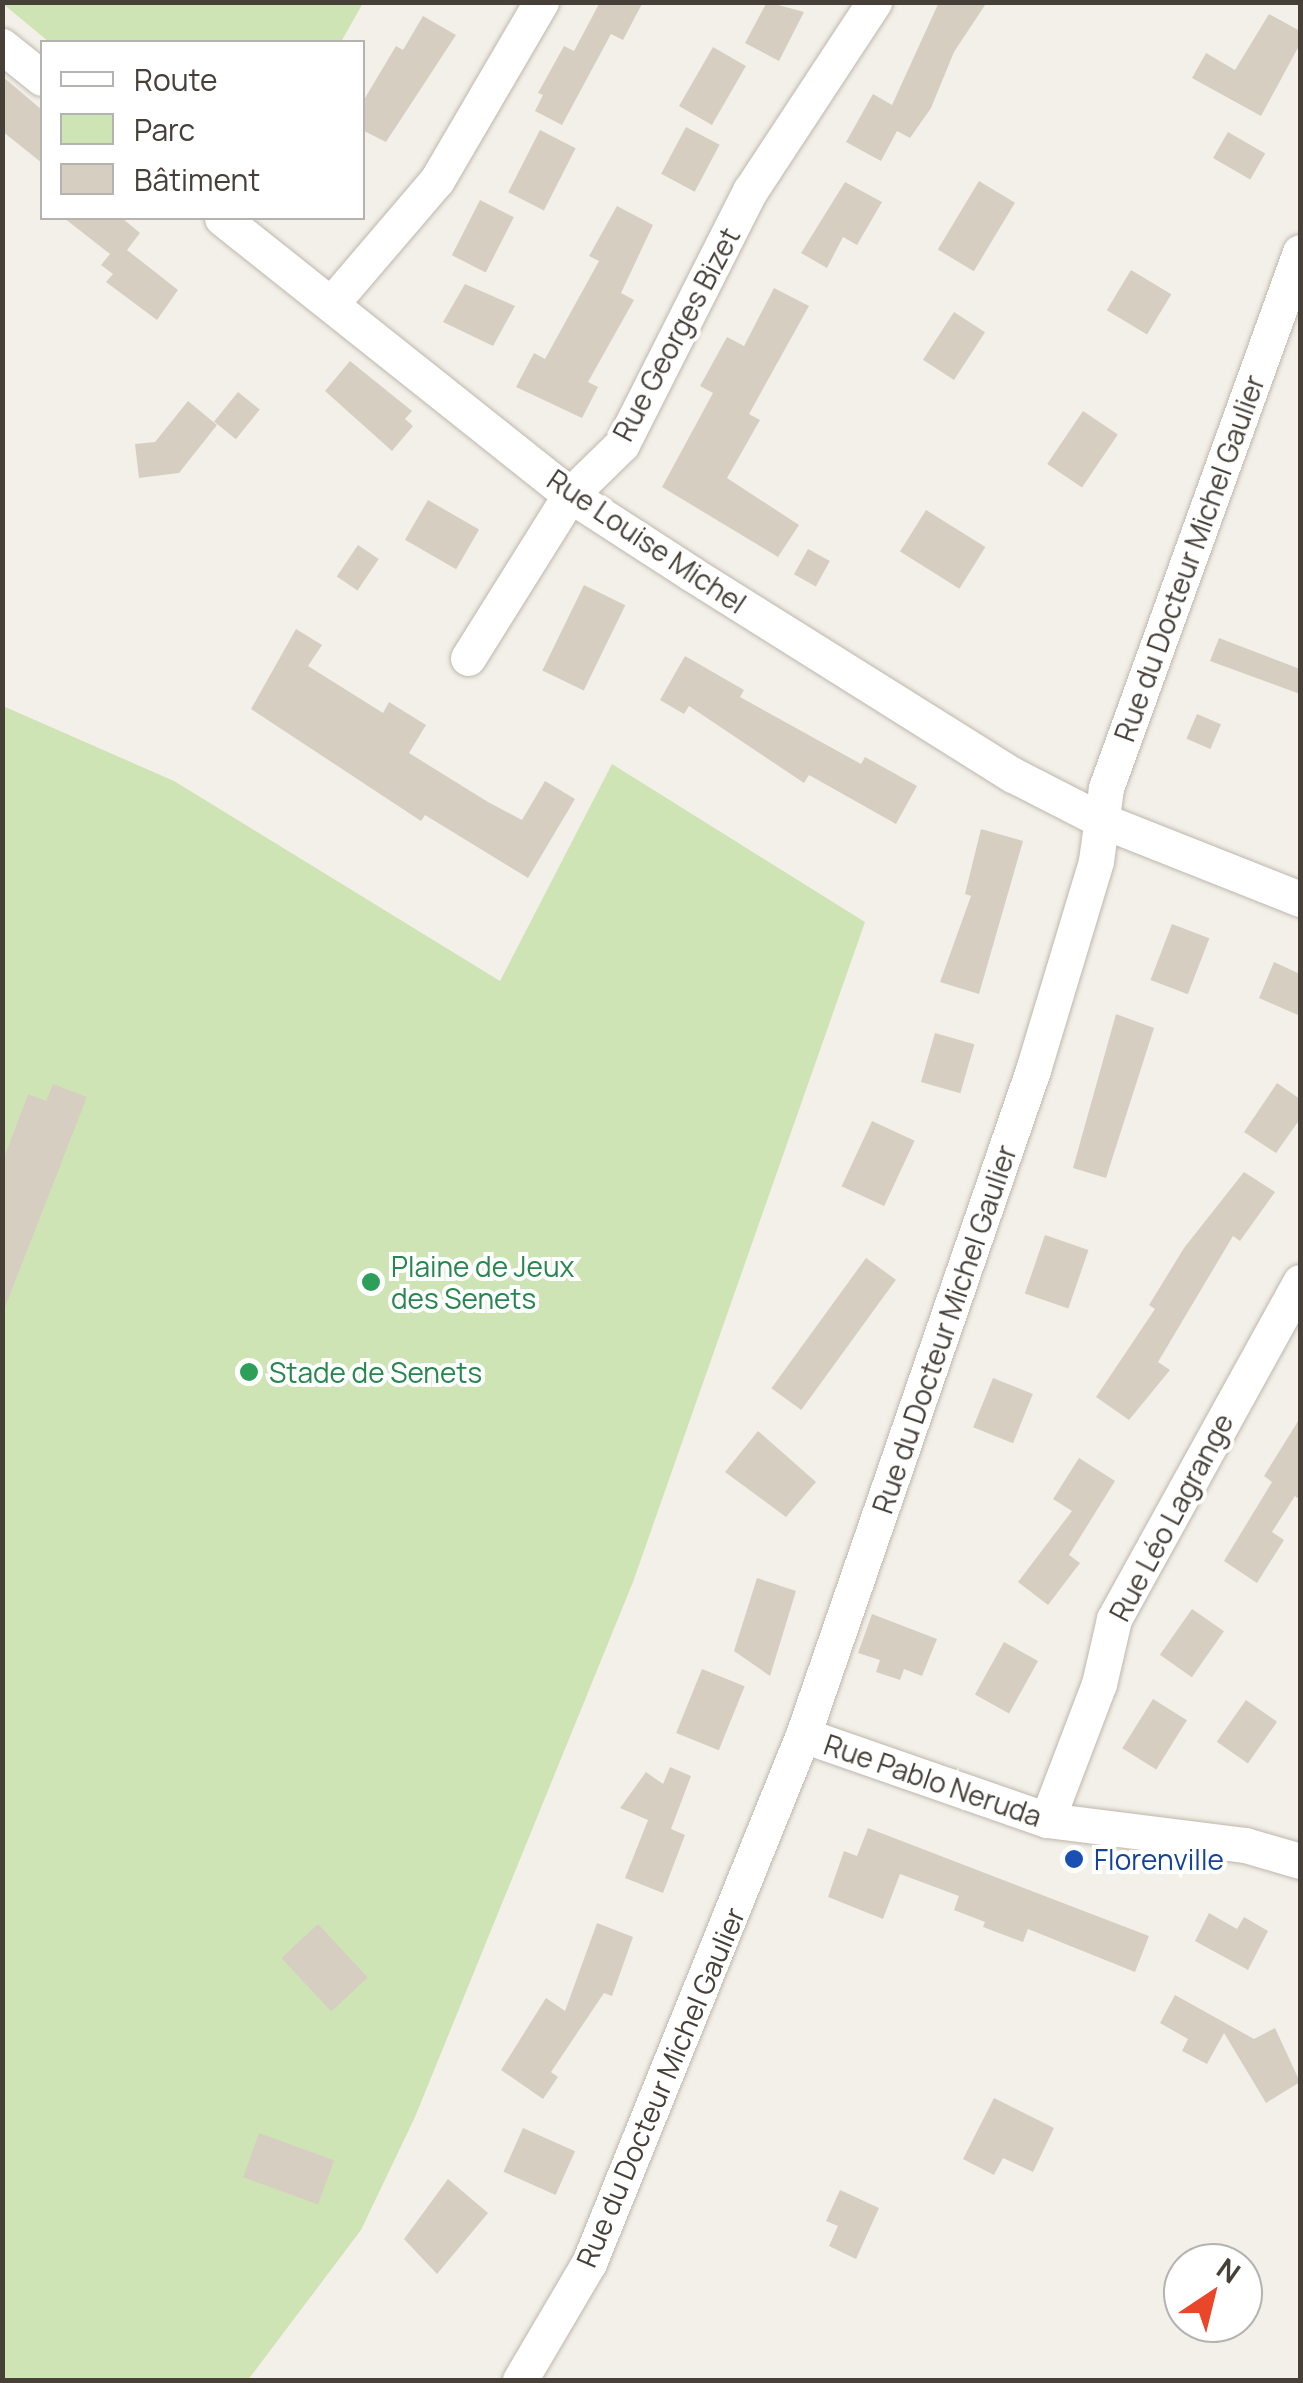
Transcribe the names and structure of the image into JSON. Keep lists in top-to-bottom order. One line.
{"streets":{"street":["Rue Georges Bizet","Rue Louise Michel","Rue du Docteur Michel Gaulier","Rue Léo Lagrange","Rue Pablo Neruda"]},"crossings":[["Rue Georges Bizet","Rue Louise Michel"],["Rue Louise Michel","Rue du Docteur Michel Gaulier"],["Rue du Docteur Michel Gaulier","Rue Pablo Neruda"],["Rue Léo Lagrange","Rue Pablo Neruda"]],"places":["Plaine de Jeux des Senets","Stade de Senets","Florenville"],"legend":["Route","Parc","Bâtiment"],"north":"top right"}
